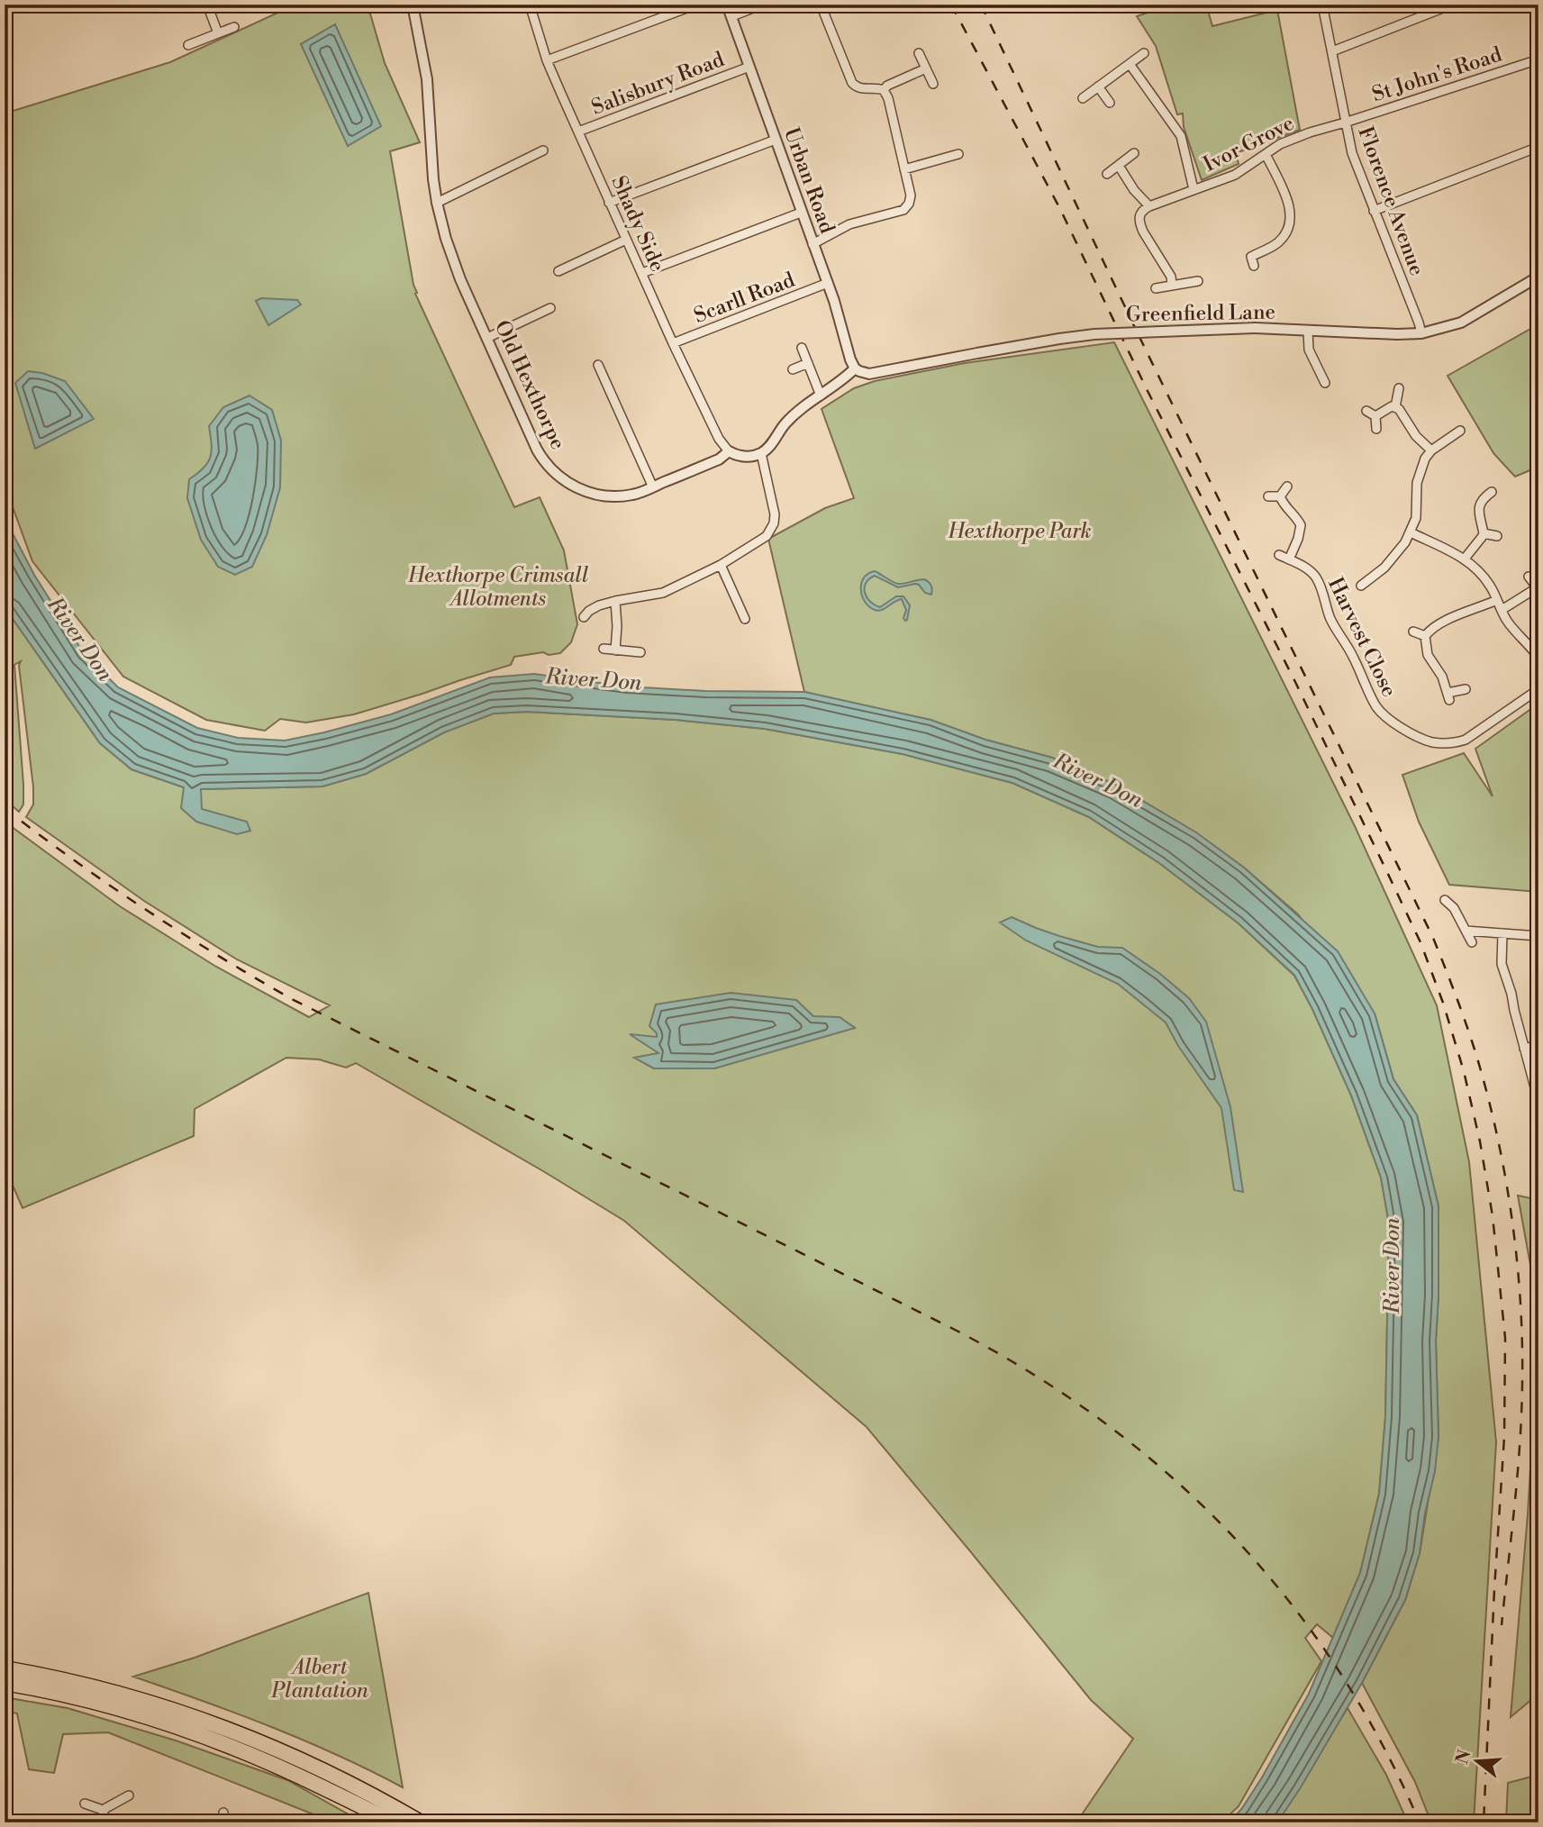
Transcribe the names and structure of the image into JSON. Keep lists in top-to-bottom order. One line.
{"streets":{"street":["St John's Road","Salisbury Road","Ivor Grove","Urban Road","Florence Avenue","Shady Side","Scarll Road","Greenfield Lane","Old Hexthorpe","Harvest Close"]},"crossings":[["St John's Road","Ivor Grove"],["St John's Road","Florence Avenue"],["Salisbury Road","Urban Road"],["Salisbury Road","Shady Side"],["Ivor Grove","Florence Avenue"],["Urban Road","Scarll Road"],["Urban Road","Greenfield Lane"],["Florence Avenue","Greenfield Lane"],["Shady Side","Scarll Road"],["Shady Side","Old Hexthorpe"]],"water":["River Don"],"parks":["Hexthorpe Park","Hexthorpe Crimsall Allotments","Albert Plantation"],"north":"left"}
